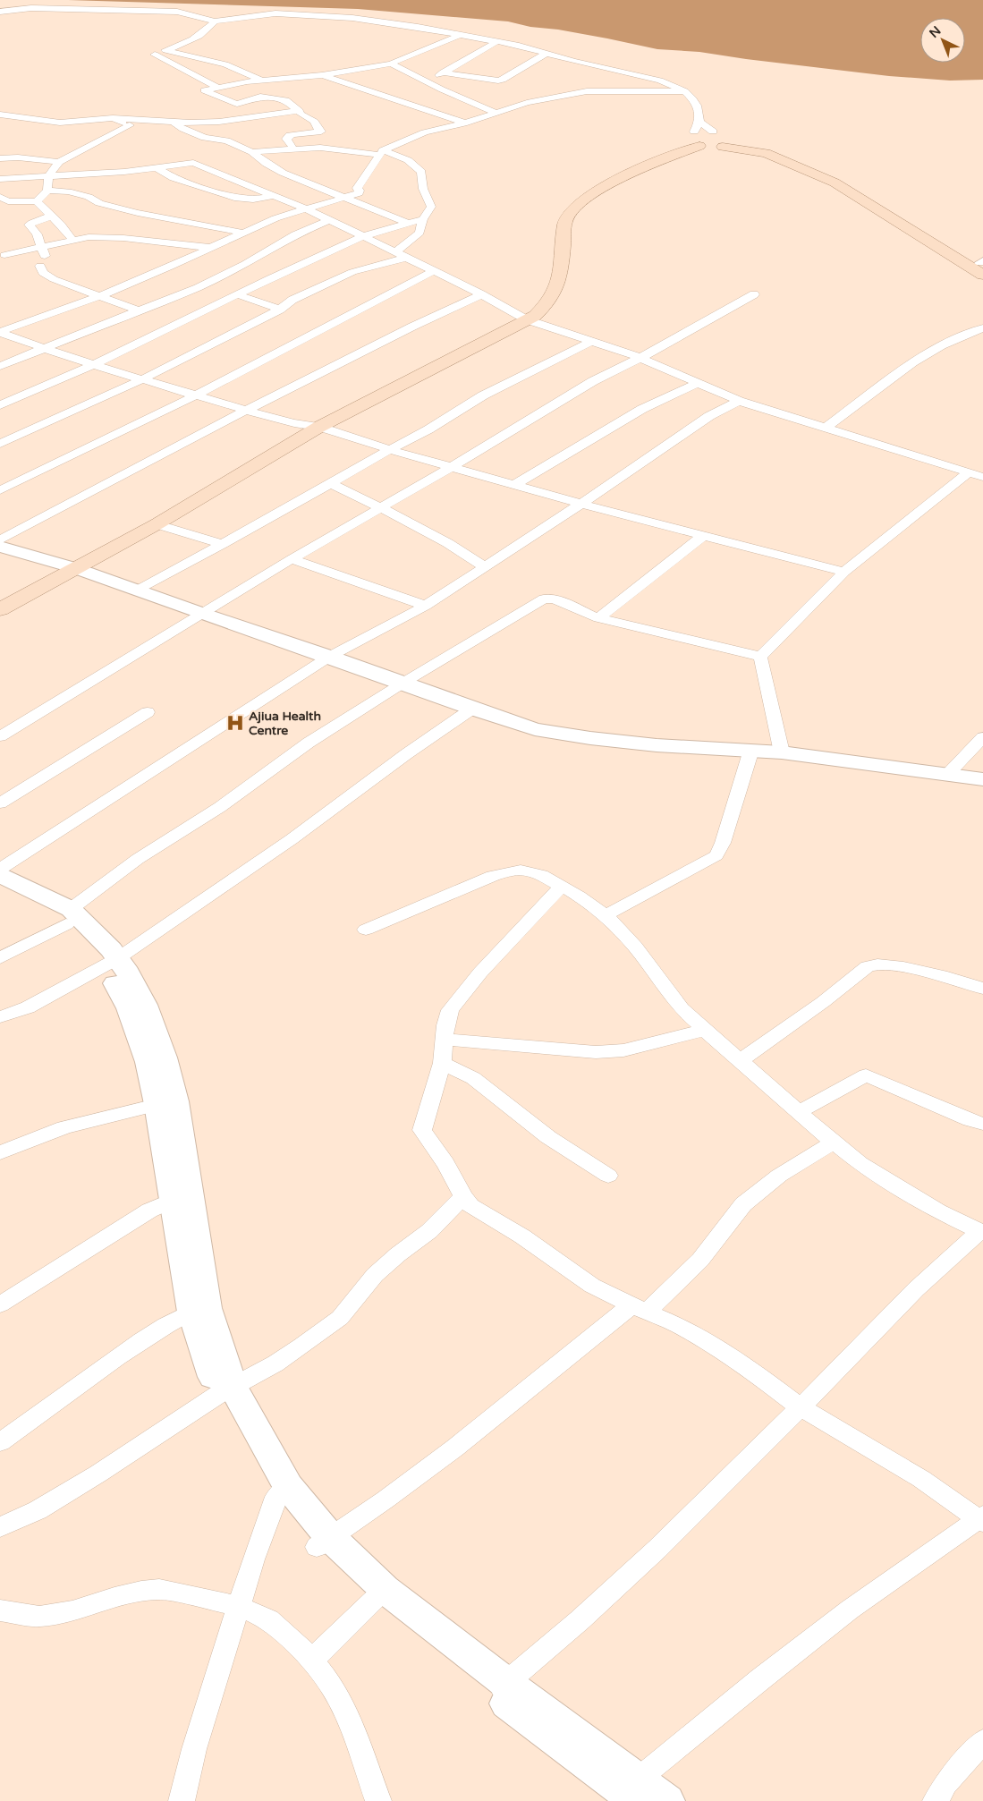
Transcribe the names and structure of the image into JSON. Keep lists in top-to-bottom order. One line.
{"places":{"hospital":["Ajiua Health Centre"]},"north":"top left"}
